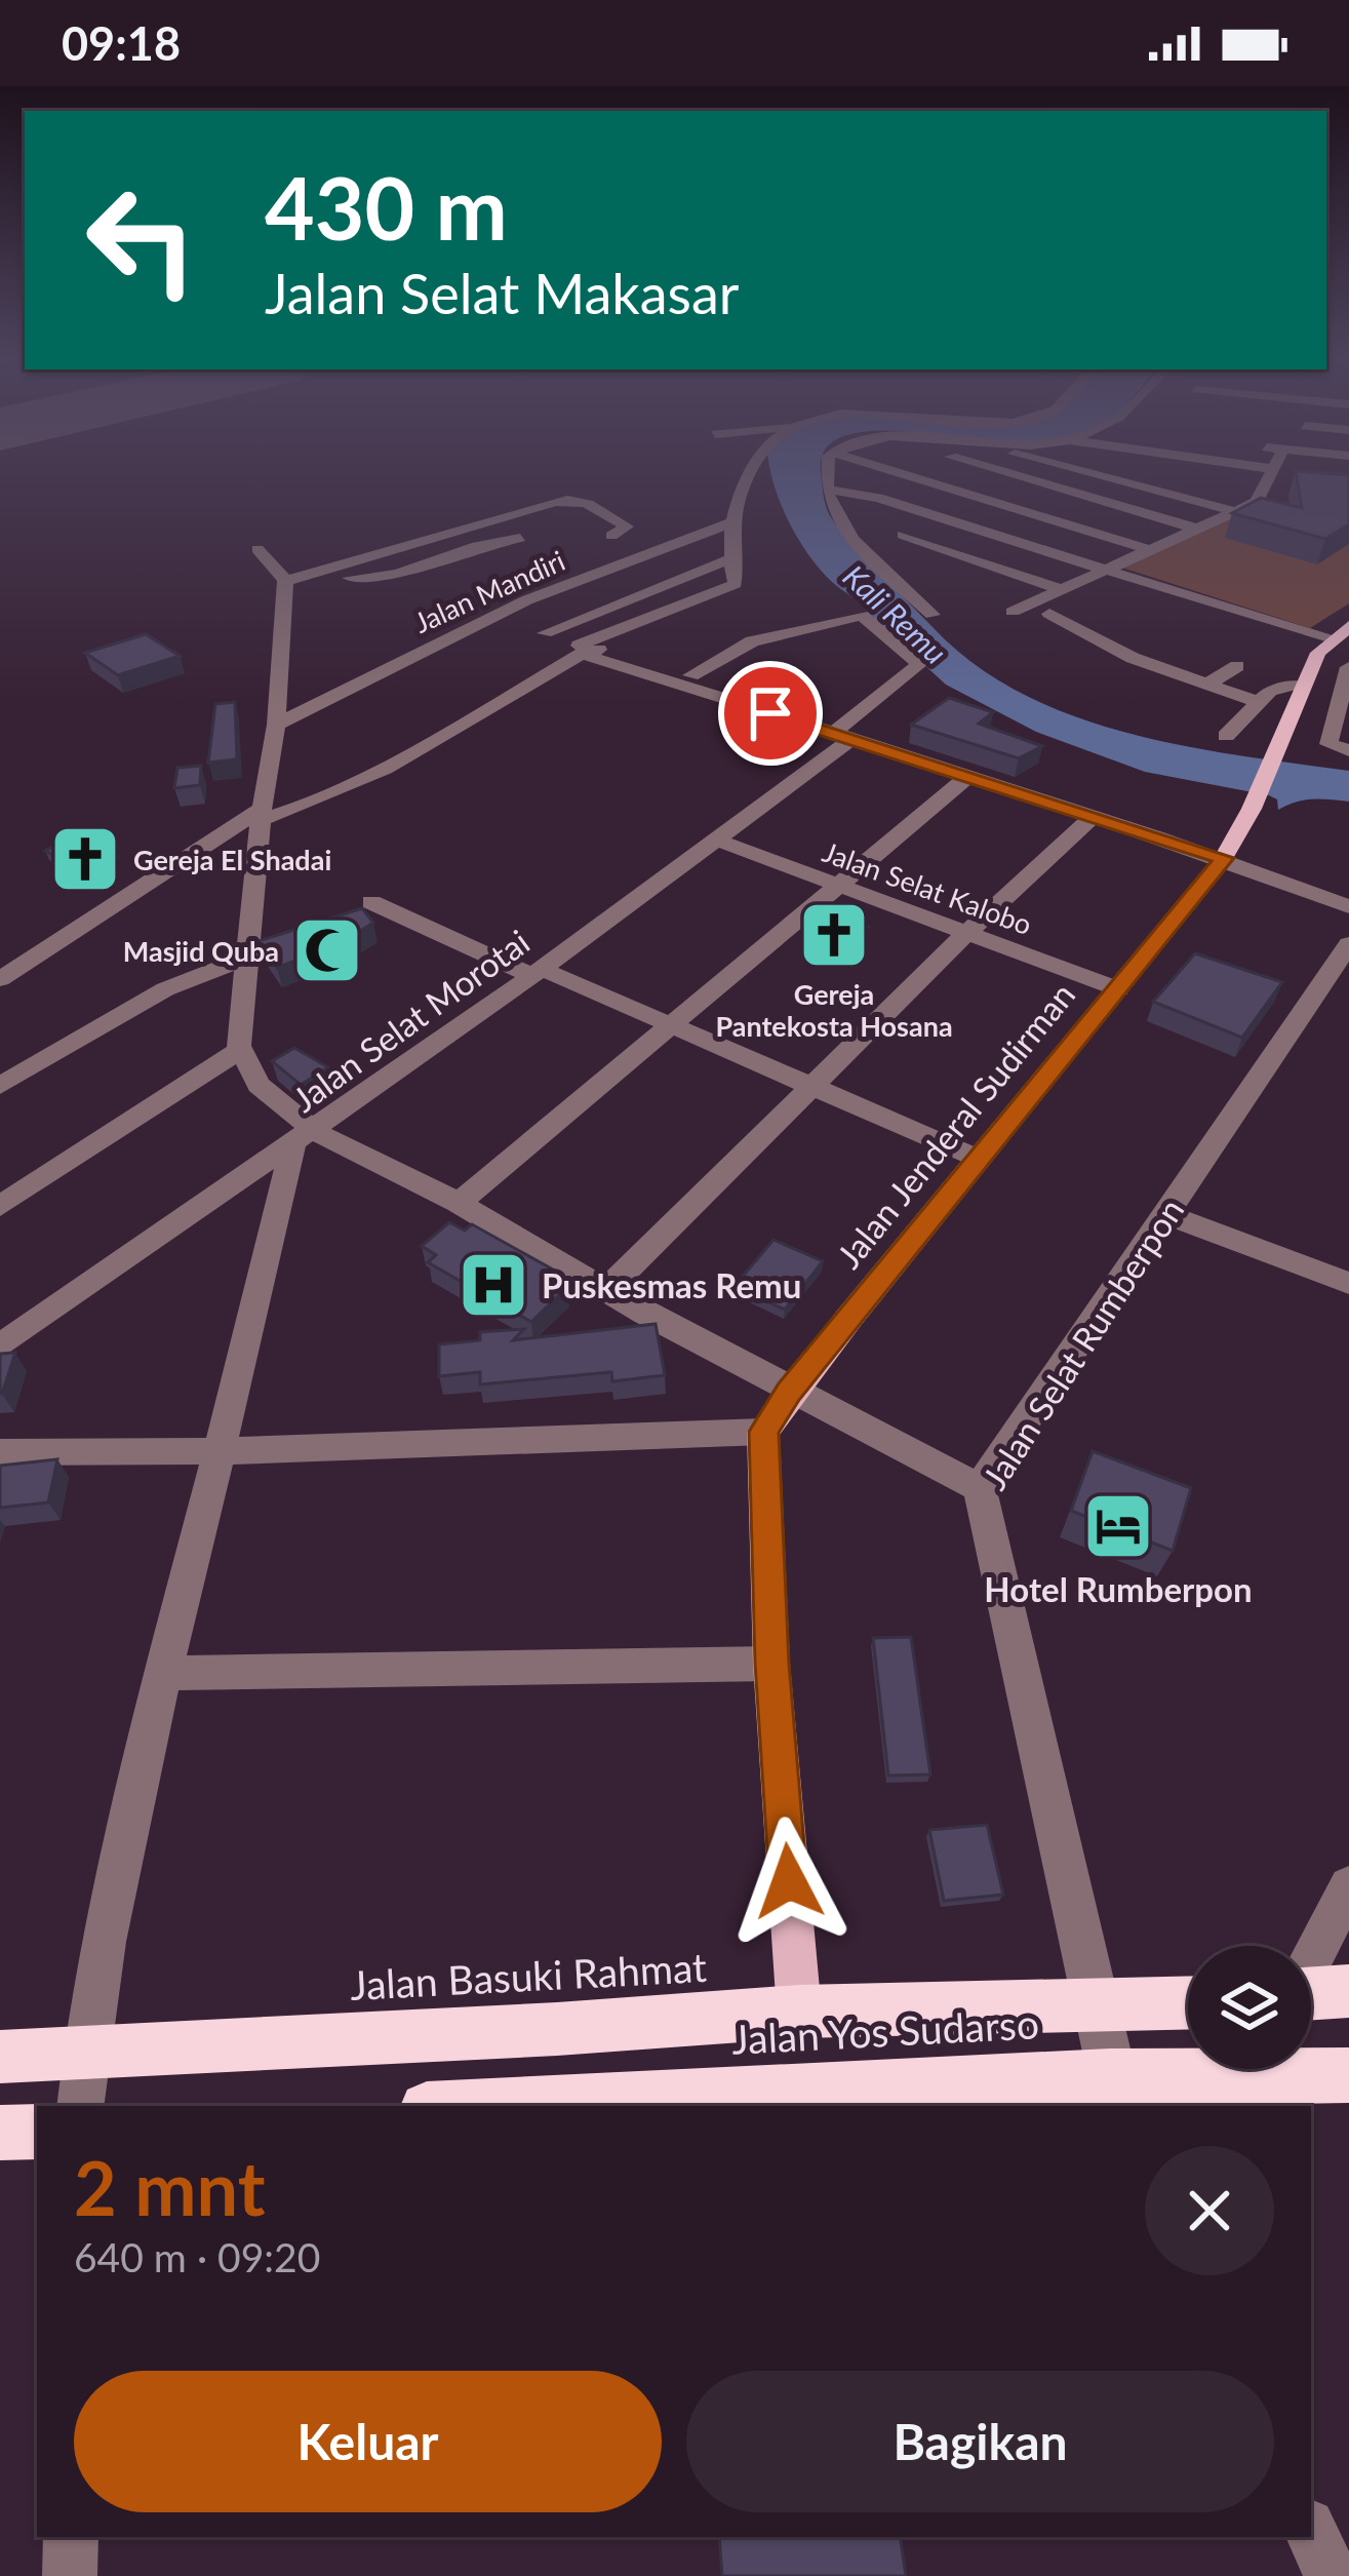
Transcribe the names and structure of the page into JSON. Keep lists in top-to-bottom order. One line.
{"streets":{"highway":["Jalan Basuki Rahmat","Jalan Yos Sudarso"],"main road":["Jalan Jenderal Sudirman"],"street":["Jalan Mandiri","Jalan Selat Kalobo","Jalan Selat Morotai","Jalan Selat Rumberpon"]},"crossings":[["Jalan Selat Kalobo","Jalan Selat Morotai"],["Jalan Selat Kalobo","Jalan Jenderal Sudirman"],["Jalan Selat Rumberpon","Jalan Basuki Rahmat"],["Jalan Selat Rumberpon","Jalan Yos Sudarso"]],"water":["Kali Remu"],"places":{"church":["Gereja El Shadai","Gereja Pantekosta Hosana"],"mosque":["Masjid Quba"],"hospital":["Puskesmas Remu"],"hotel":["Hotel Rumberpon"]},"page":{"status":"09:18","turn":["430 m","Jalan Selat Makasar"],"heading":["2 mnt","640 m · 09:20"],"buttons":["Keluar","Bagikan"]}}
